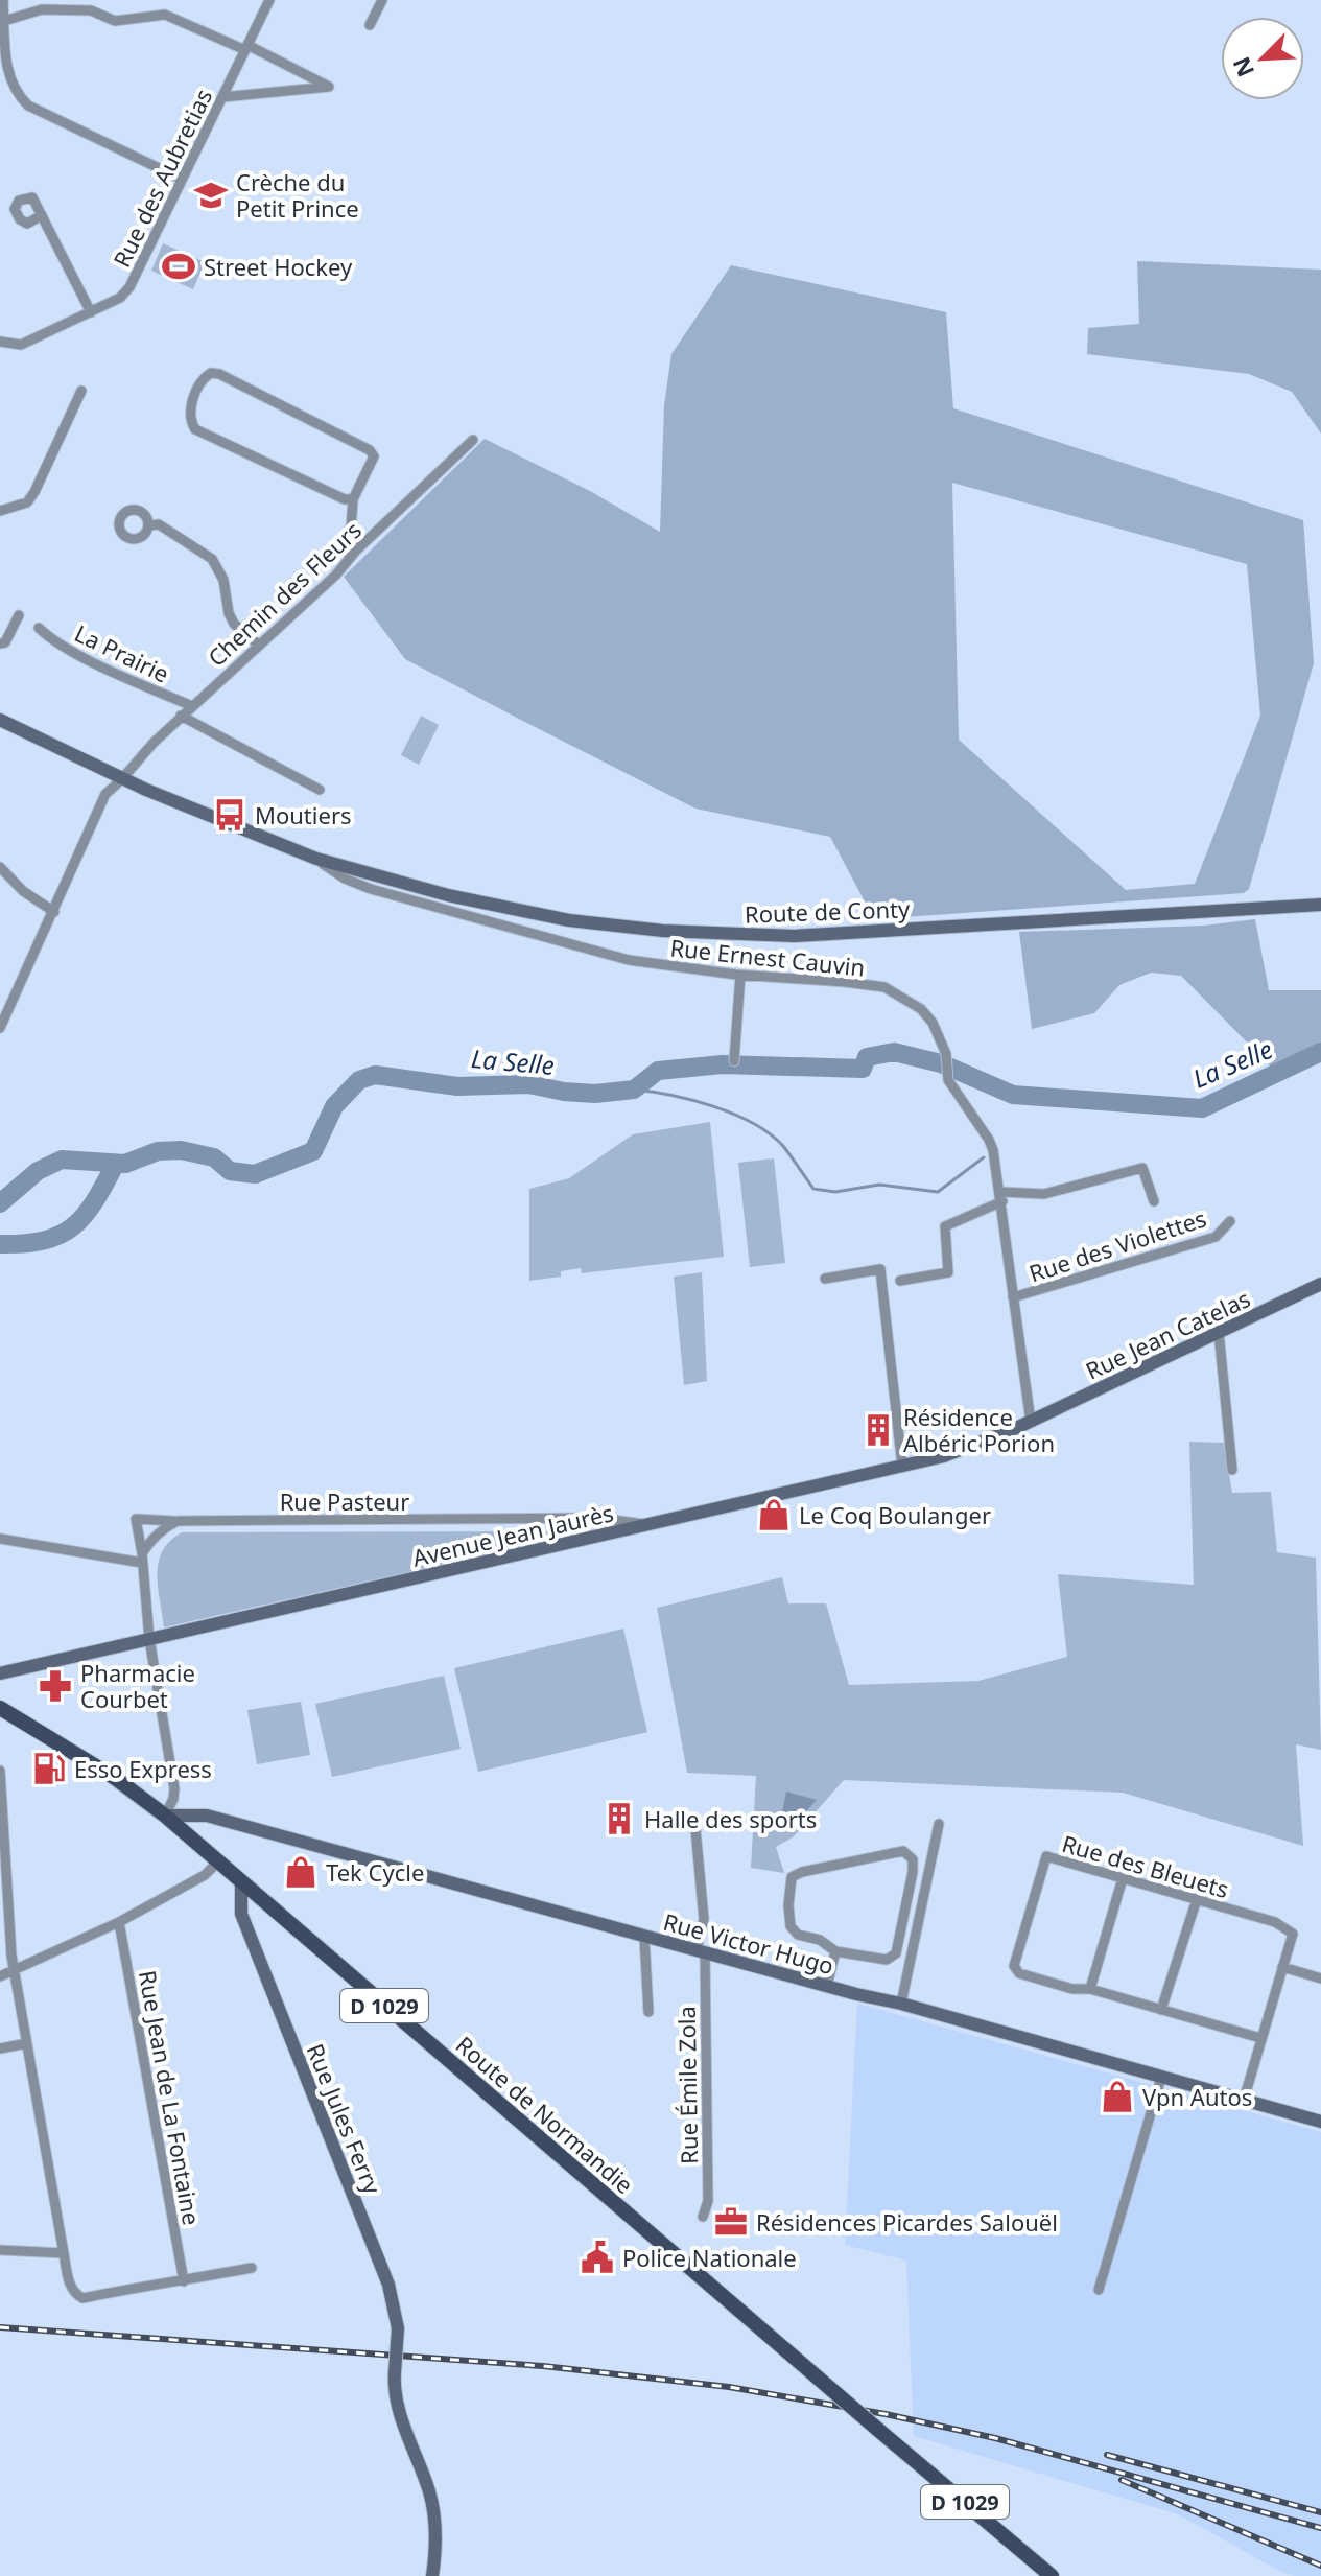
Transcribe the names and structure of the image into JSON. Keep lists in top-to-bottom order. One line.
{"streets":{"main road":["D 1029","Route de Normandie"],"street":["Rue des Aubretias","Chemin des Fleurs","La Prairie","Route de Conty","Rue Ernest Cauvin","Rue des Violettes","Rue Jean Catelas","Rue Pasteur","Avenue Jean Jaurès","Rue des Bleuets","Rue Victor Hugo","Rue Émile Zola","Rue Jean de La Fontaine","Rue Jules Ferry"]},"crossings":[["Chemin des Fleurs","La Prairie"],["Chemin des Fleurs","Route de Conty"],["Route de Conty","Rue Ernest Cauvin"],["Rue Ernest Cauvin","Rue des Violettes"],["Rue Ernest Cauvin","Rue Jean Catelas"],["Rue Ernest Cauvin","Avenue Jean Jaurès"],["Rue Jean Catelas","Avenue Jean Jaurès"],["Rue Pasteur","Avenue Jean Jaurès"],["Rue des Bleuets","Rue Victor Hugo"],["Rue Victor Hugo","Rue Émile Zola"],["Rue Victor Hugo","Route de Normandie"],["Route de Normandie","Rue Jules Ferry"]],"water":["La Selle"],"places":{"school or university":["Crèche du Petit Prince"],"sports":["Street Hockey"],"bus stop":["Moutiers"],"building":["Résidence Albéric Porion","Halle des sports"],"shop":["Le Coq Boulanger","Tek Cycle","Vpn Autos"],"pharmacy":["Pharmacie Courbet"],"fuel station":["Esso Express"],"office":["Résidences Picardes Salouël"],"public building":["Police Nationale"]},"north":"bottom left"}
